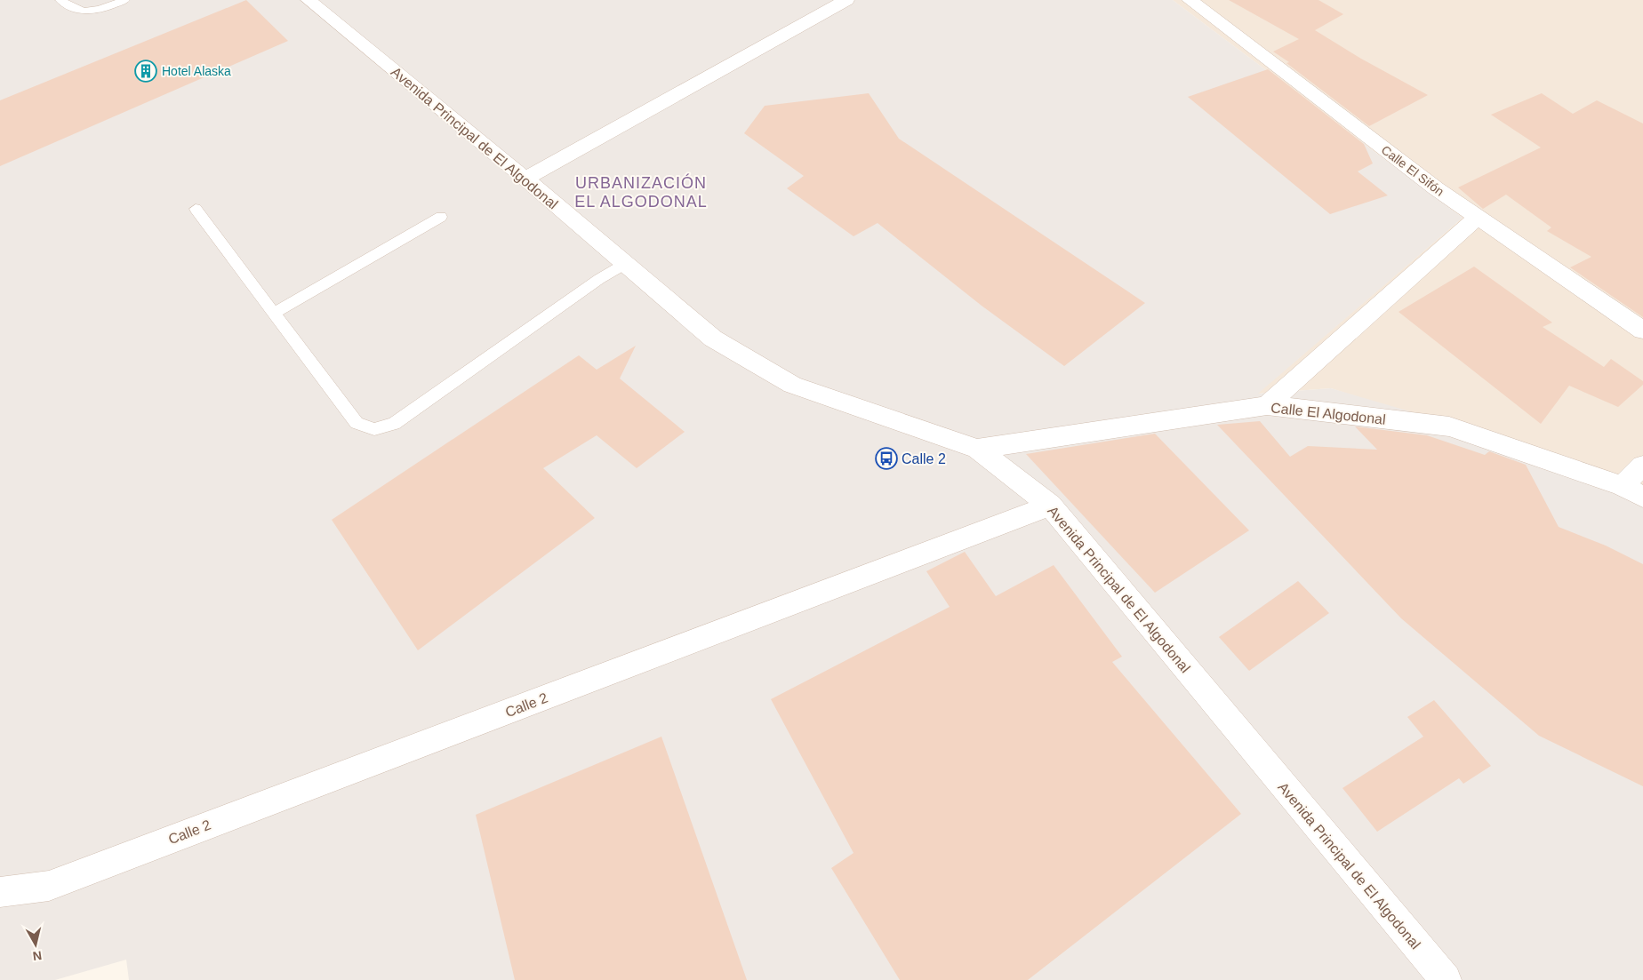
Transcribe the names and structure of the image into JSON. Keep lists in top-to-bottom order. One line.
{"streets":{"street":["Avenida Principal de El Algodonal","Calle El Sifón","Calle El Algodonal","Calle 2"]},"crossings":[["Avenida Principal de El Algodonal","Calle El Algodonal"],["Avenida Principal de El Algodonal","Calle 2"]],"districts":["URBANIZACIÓN EL ALGODONAL"],"places":{"building":["Hotel Alaska"],"bus stop":["Calle 2"]},"north":"bottom"}
